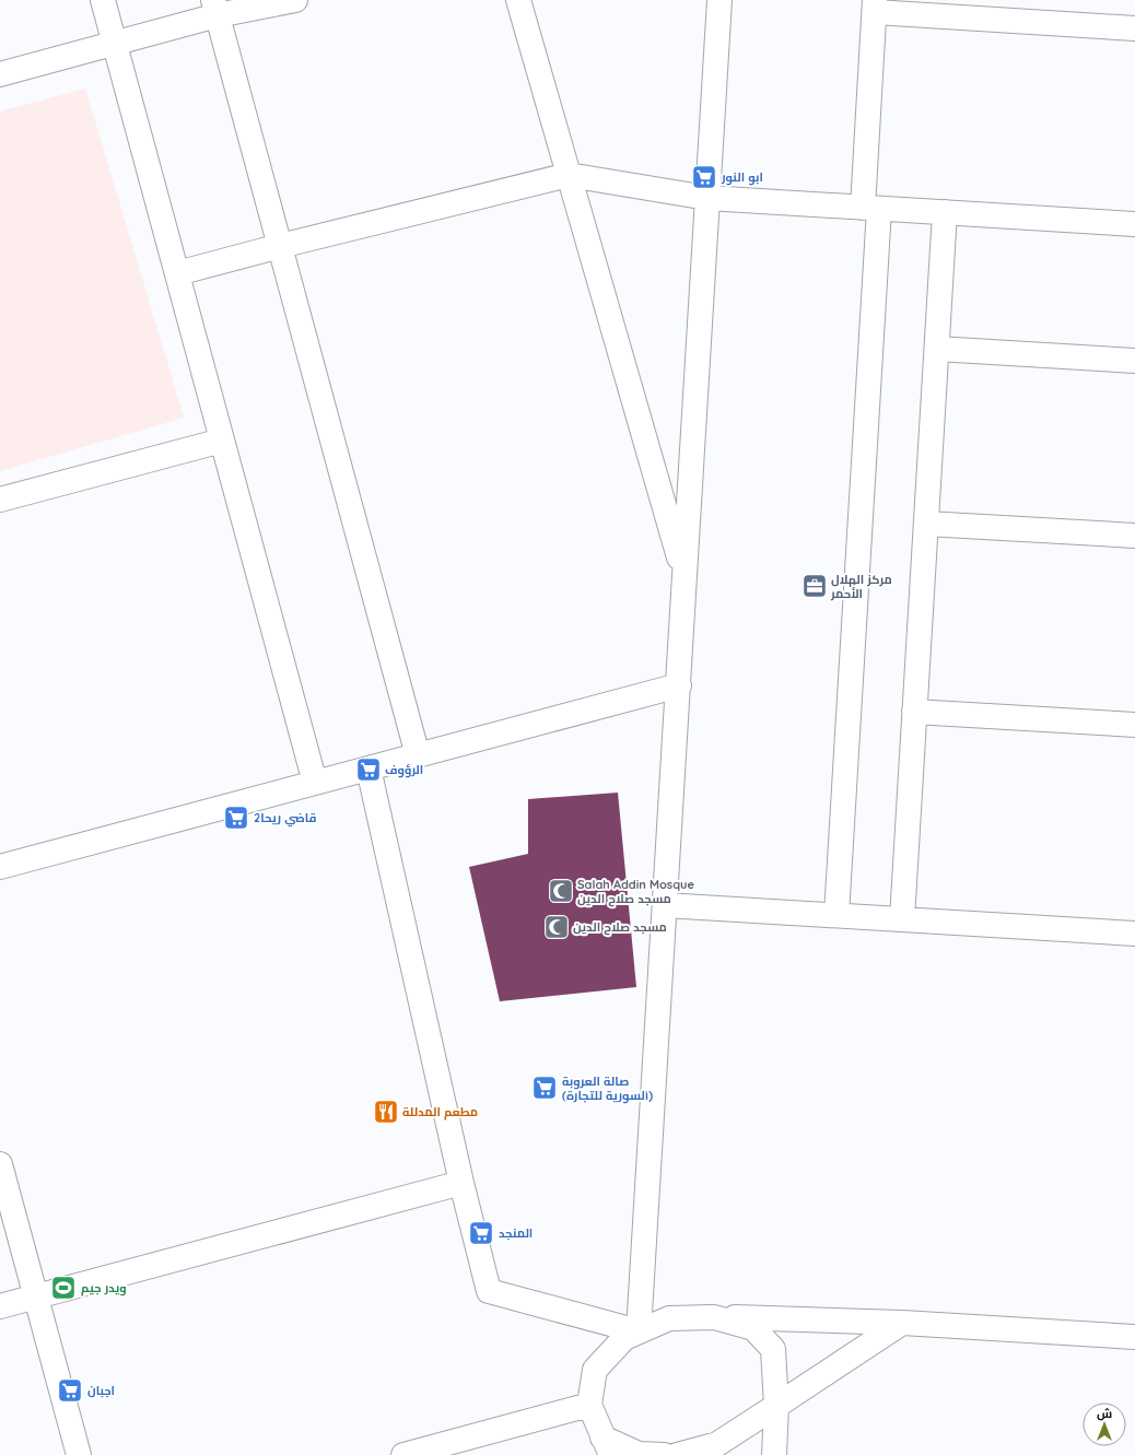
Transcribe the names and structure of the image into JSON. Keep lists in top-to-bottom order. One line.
{"places":{"supermarket":["ابو النور","الرؤوف","قاضي ريحا2","صالة العروبة (السورية للتجارة)","المنجد","اجبان"],"office":["مركز الهلال الأحمر"],"mosque":["Salah Addin Mosque مسجد صلاح الدين","مسجد صلاح الدين"],"restaurant":["مطعم المدللة"],"sports":["ويدر جيم"]},"north":"top"}
